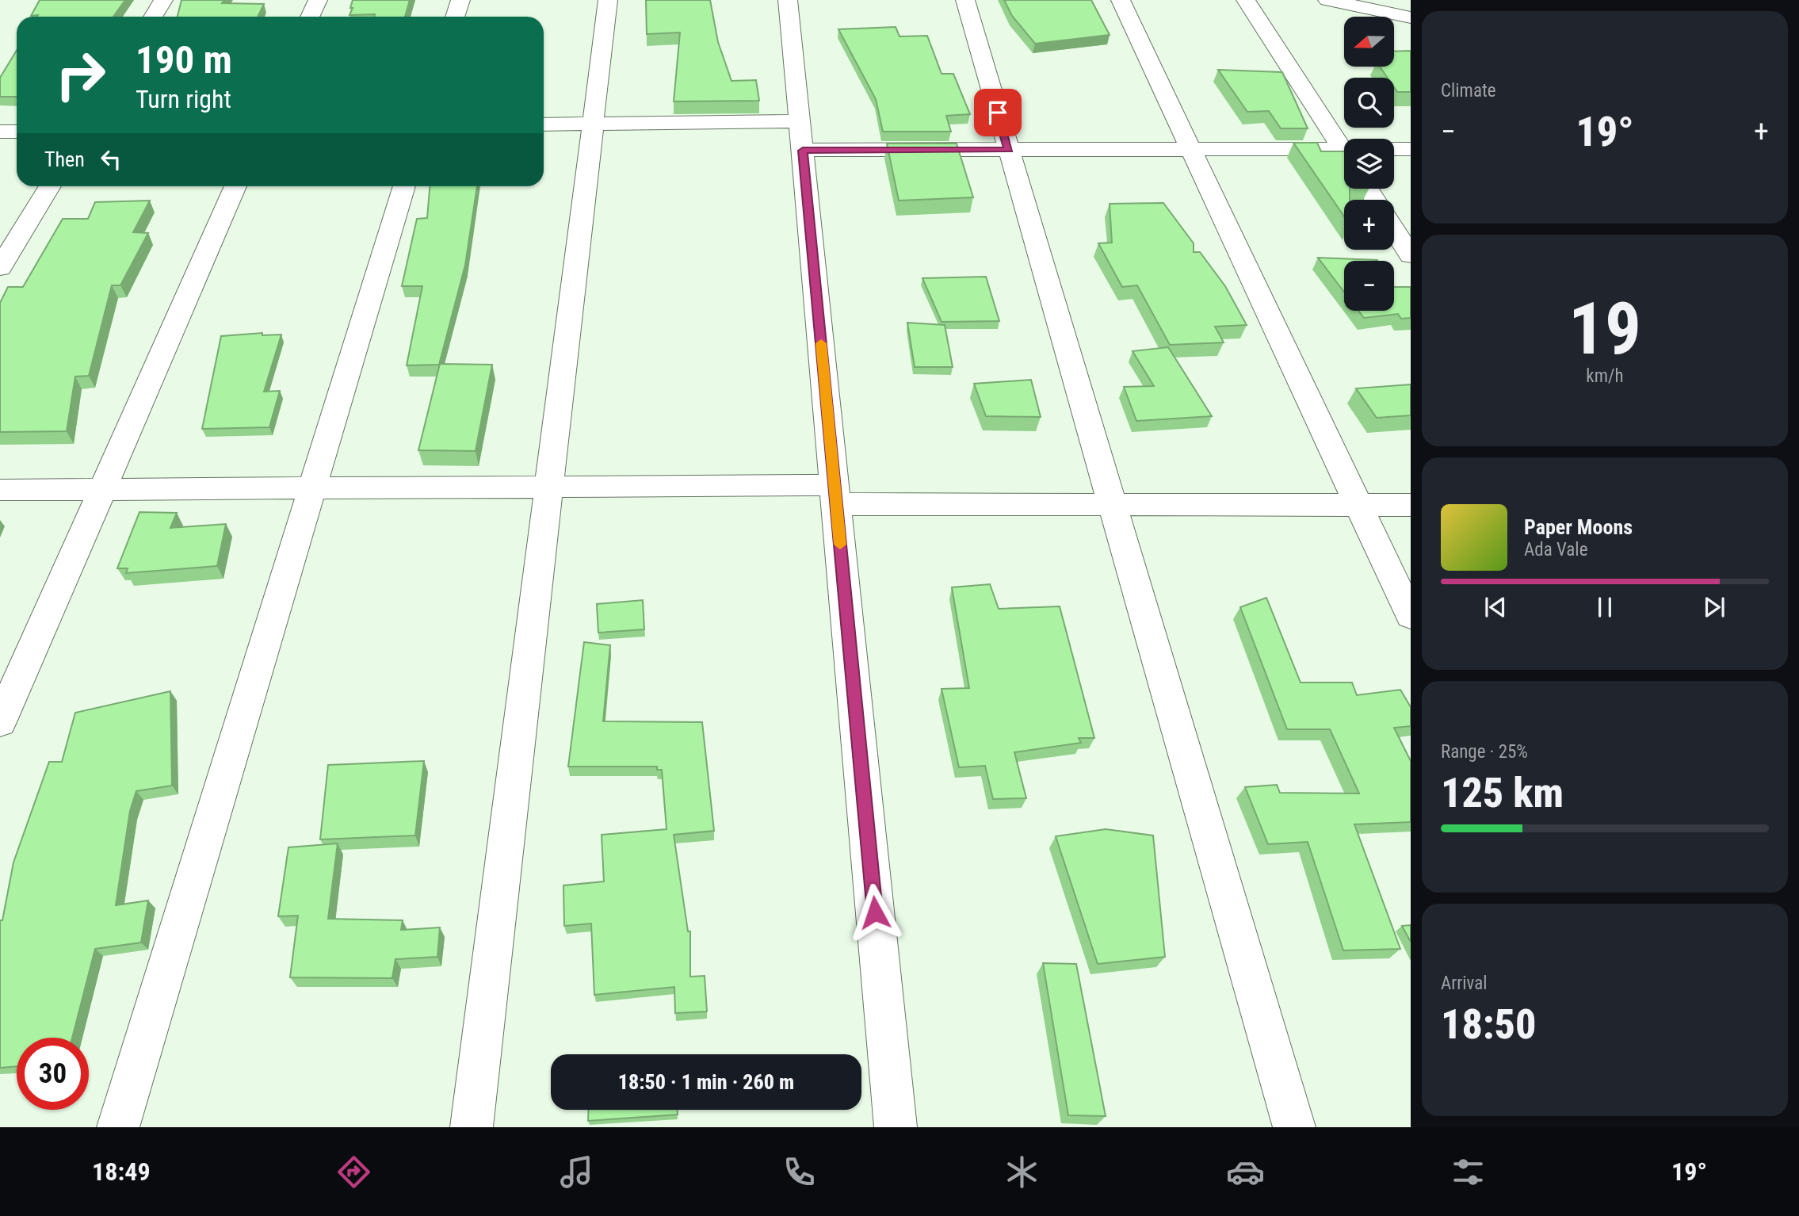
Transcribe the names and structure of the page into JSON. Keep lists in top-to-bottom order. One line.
{"north":"left","page":{"tile":["Climate",["19","km/h"],["Range · 25%","125 km"],["Arrival","18:50"]],"map_buttons":["+","−"],"turn":["190 m","Turn right"],"heat":["−","19°","+"],"then":"Then","song":["Paper Moons","Ada Vale"],"limit":"30","trip":"18:50 · 1 min · 260 m","tabs":["18:49","19°"]}}
